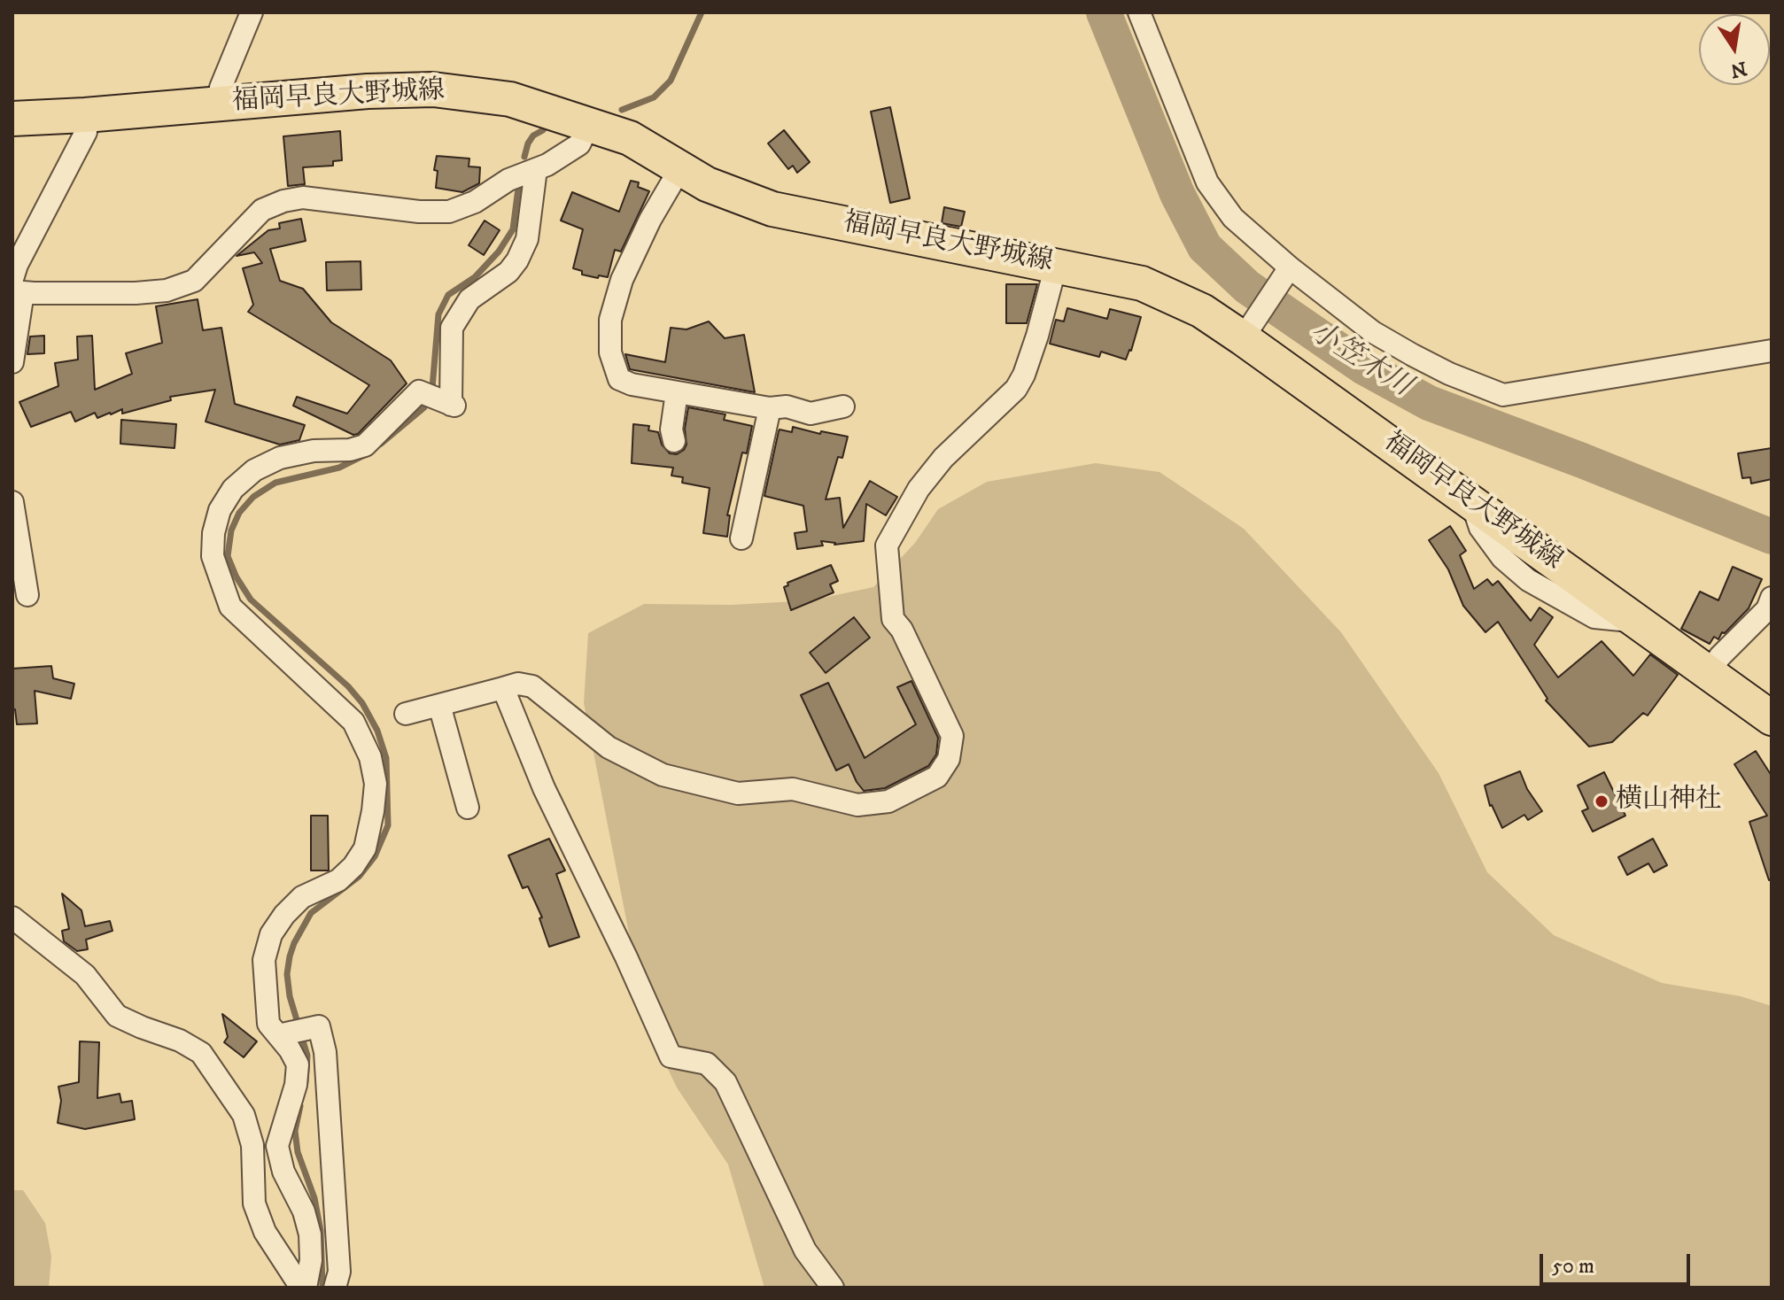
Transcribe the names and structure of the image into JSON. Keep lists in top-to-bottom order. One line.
{"streets":{"main road":["福岡早良大野城線"]},"water":["小笠木川"],"places":["横山神社"],"scale_bar":"50 m","north":"bottom"}
